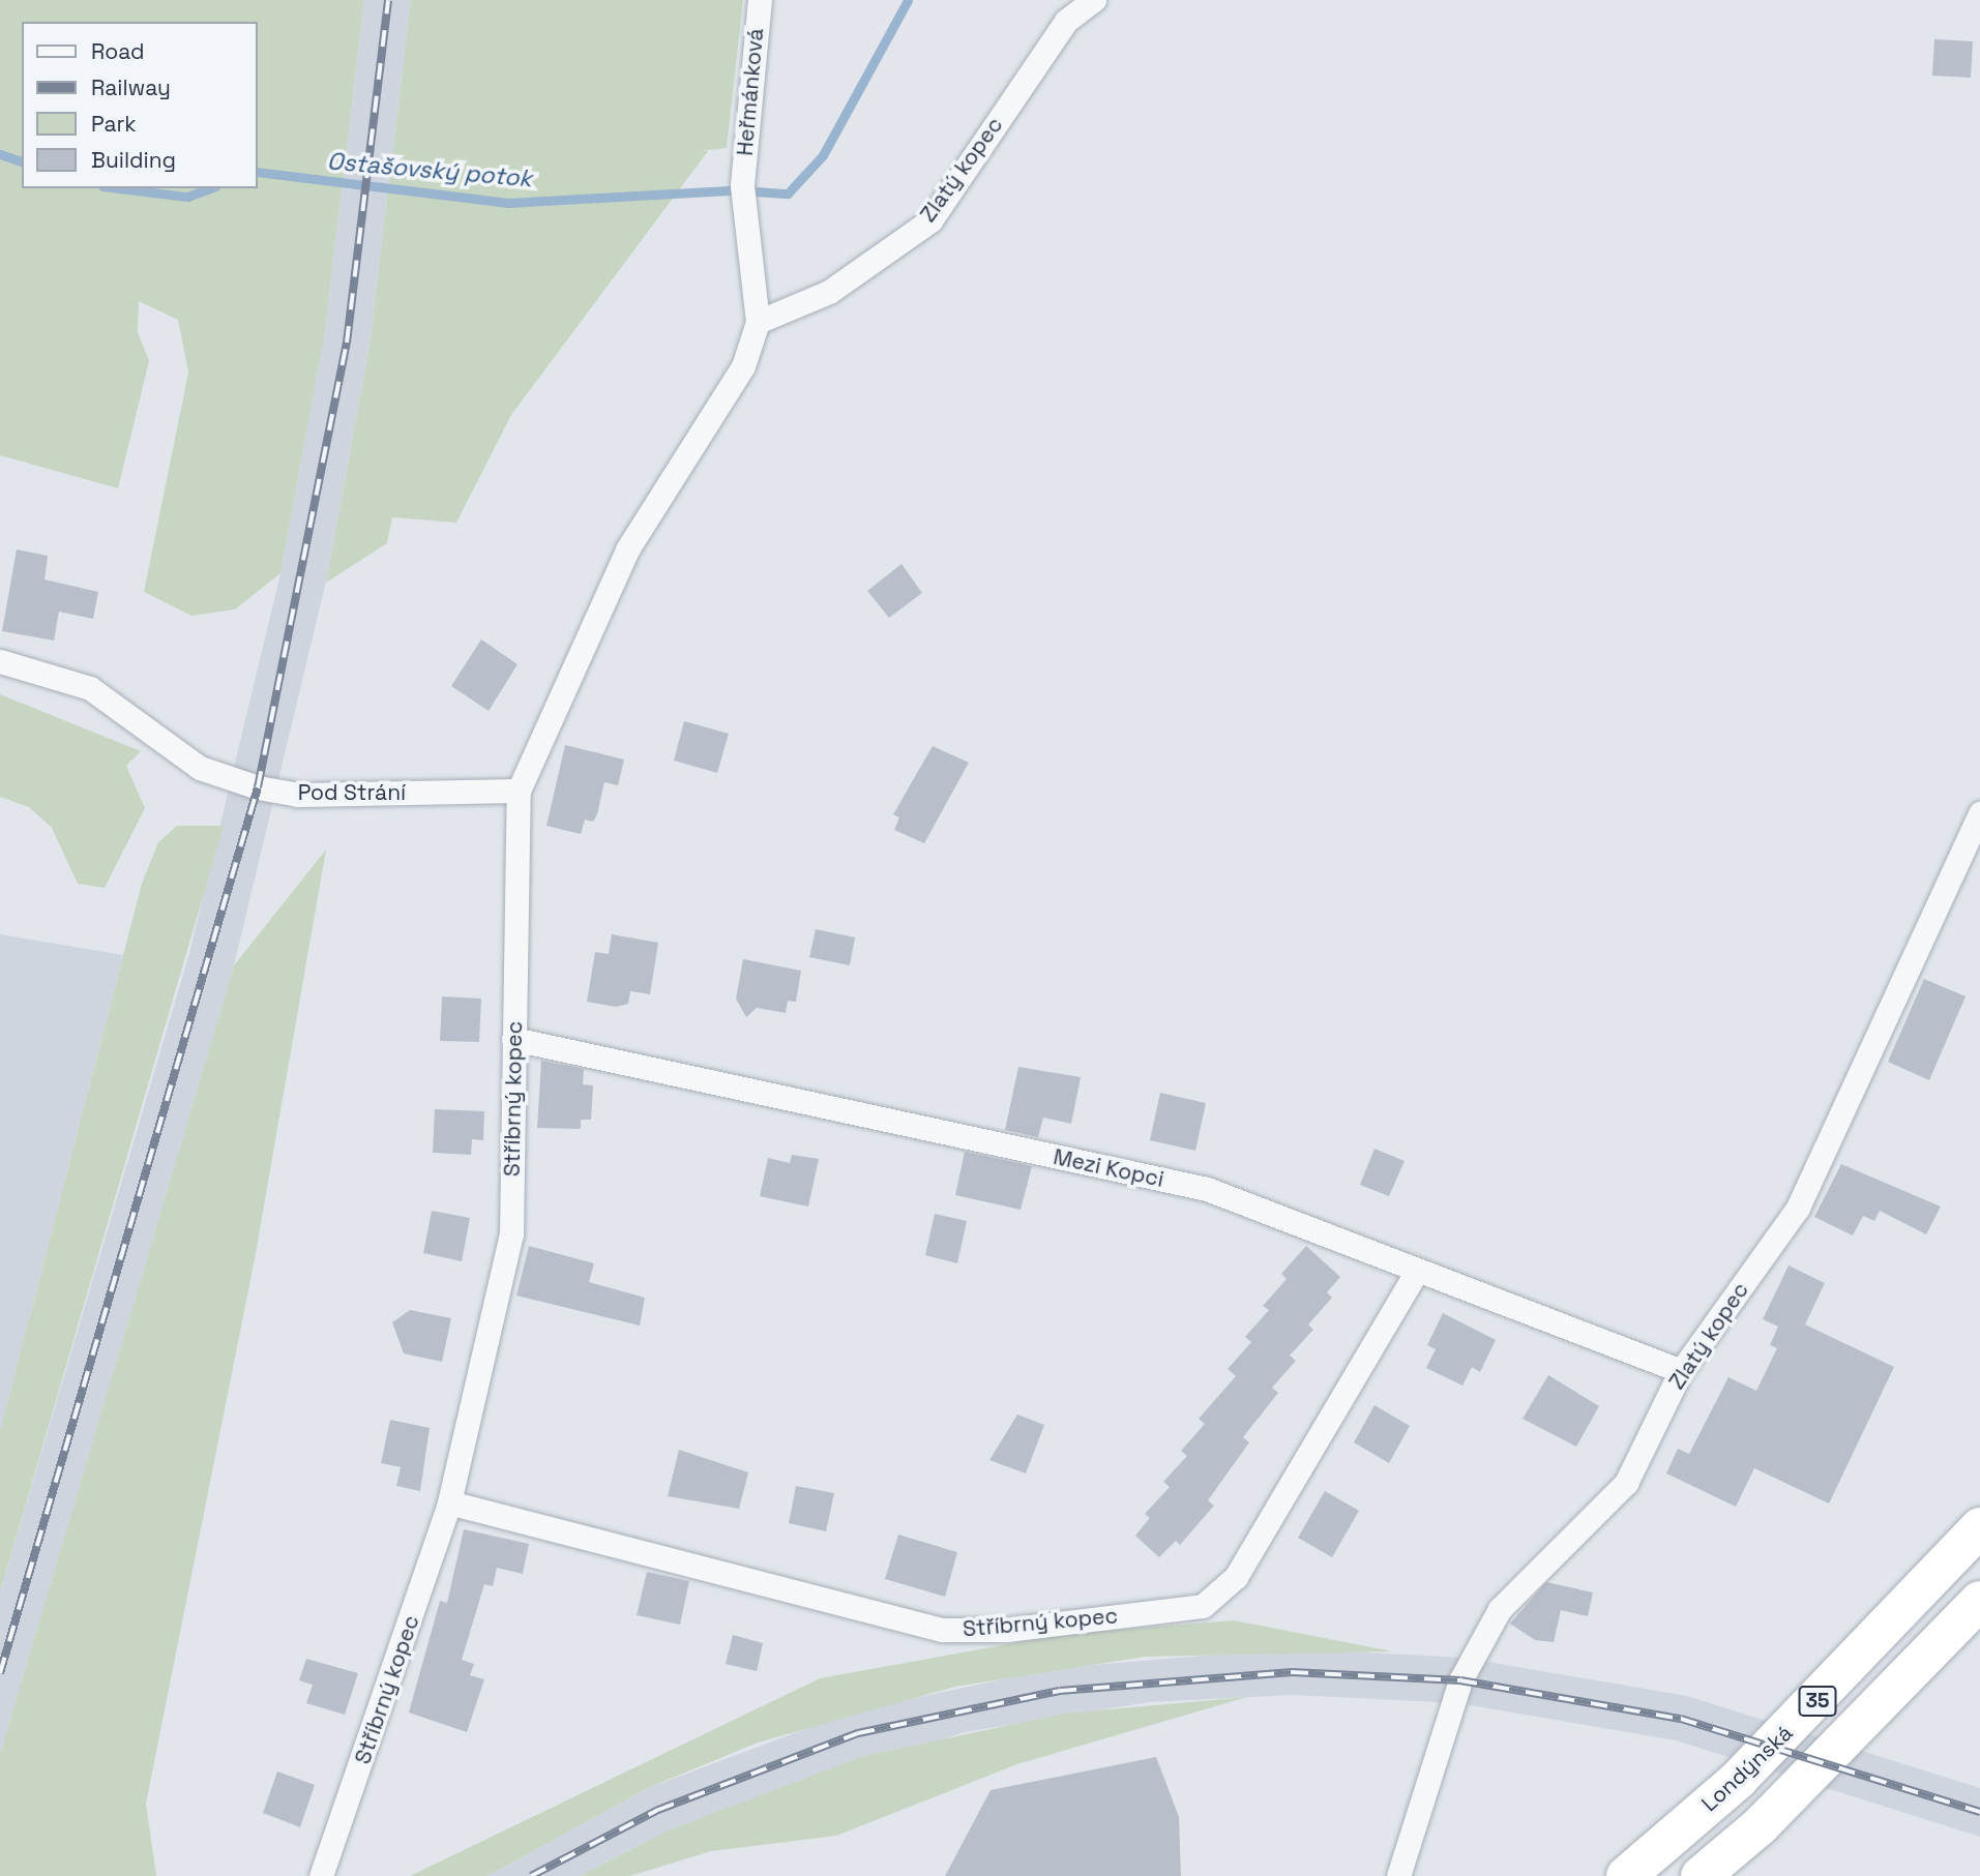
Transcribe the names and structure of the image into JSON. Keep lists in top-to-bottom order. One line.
{"streets":{"highway":["35","Londýnská"],"street":["Heřmánková","Zlatý kopec","Pod Strání","Stříbrný kopec","Mezi Kopci"]},"crossings":[["Heřmánková","Zlatý kopec"],["Heřmánková","Stříbrný kopec"],["Zlatý kopec","Stříbrný kopec"],["Zlatý kopec","Mezi Kopci"],["Pod Strání","Stříbrný kopec"],["Stříbrný kopec","Mezi Kopci"]],"water":["Ostašovský potok"],"legend":["Road","Railway","Park","Building"]}
